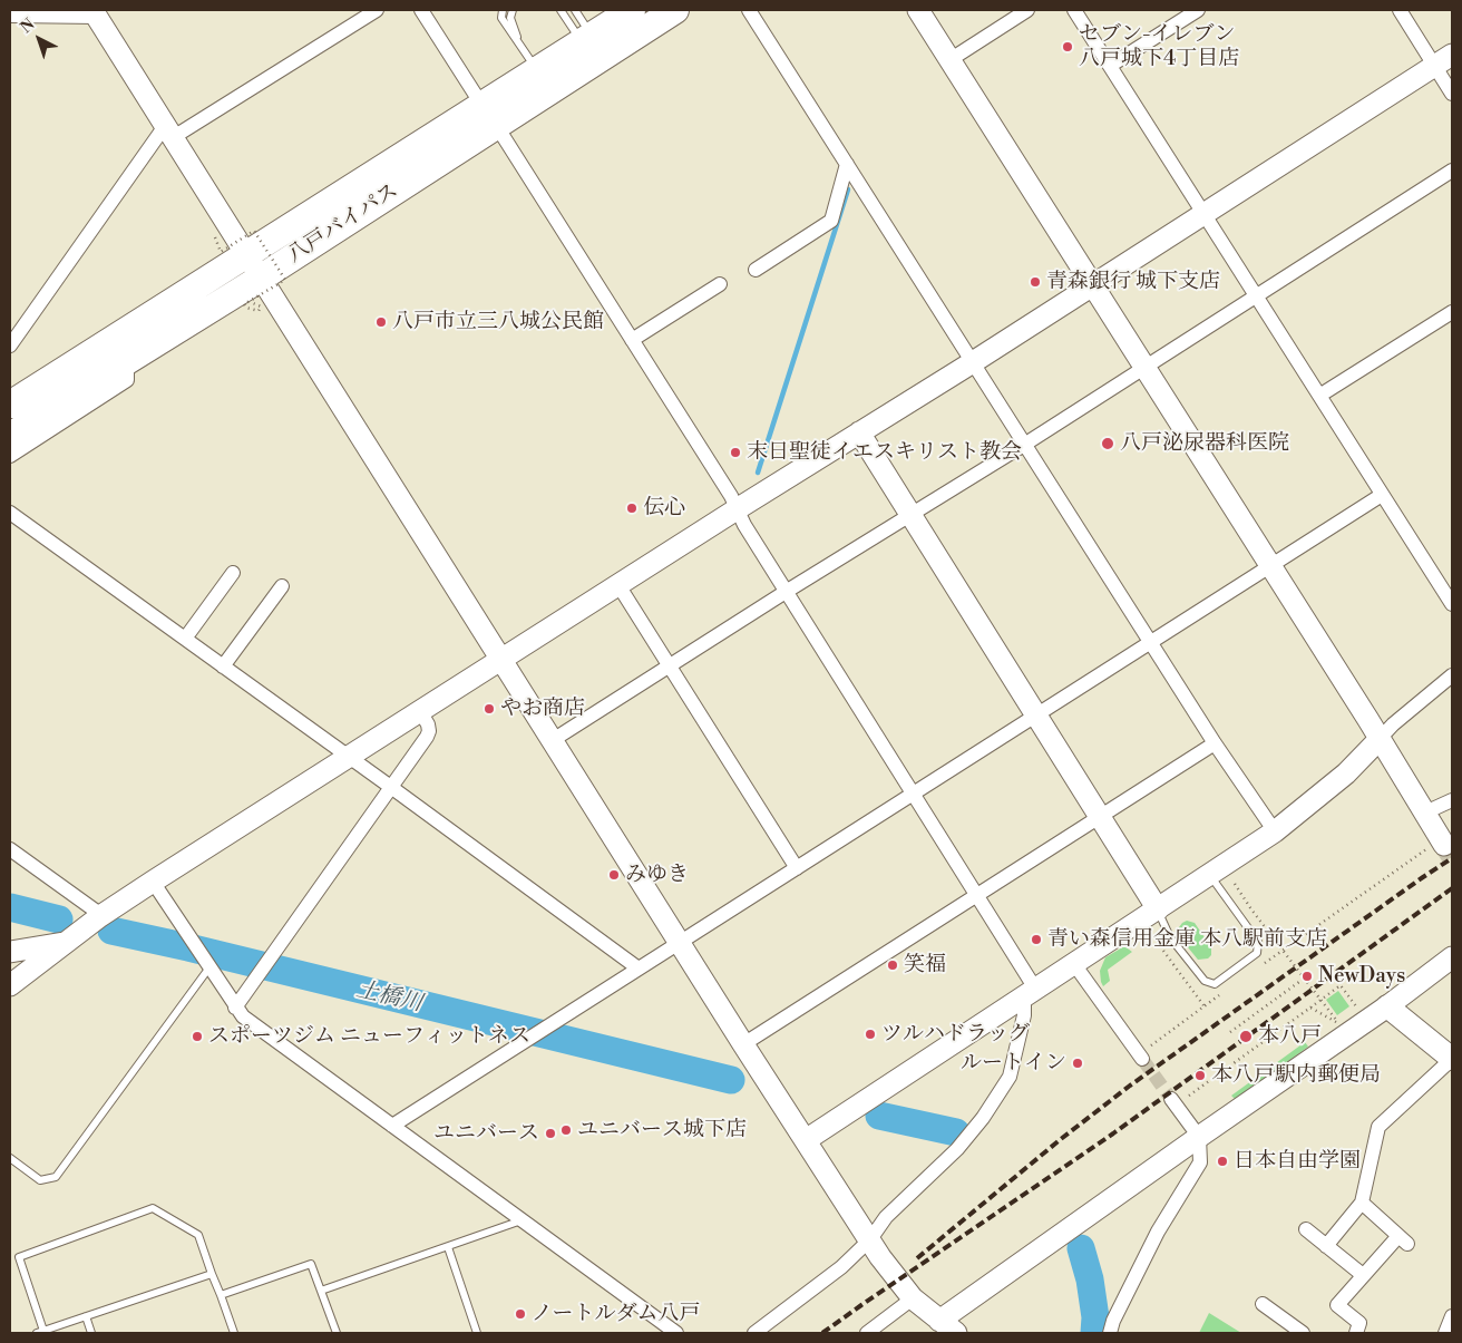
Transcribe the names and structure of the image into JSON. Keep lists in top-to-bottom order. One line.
{"streets":{"highway":["八戸バイパス"]},"water":["土橋川"],"places":["セブン-イレブン 八戸城下4丁目店","青森銀行 城下支店","八戸市立三八城公民館","八戸泌尿器科医院","末日聖徒イエスキリスト教会","伝心","やお商店","みゆき","青い森信用金庫 本八駅前支店","笑福","NewDays","ツルハドラッグ","スポーツジム ニューフィットネス","本八戸","ルートイン","本八戸駅内郵便局","ユニバース城下店","ユニバース","日本自由学園","ノートルダム八戸"],"north":"top left"}
